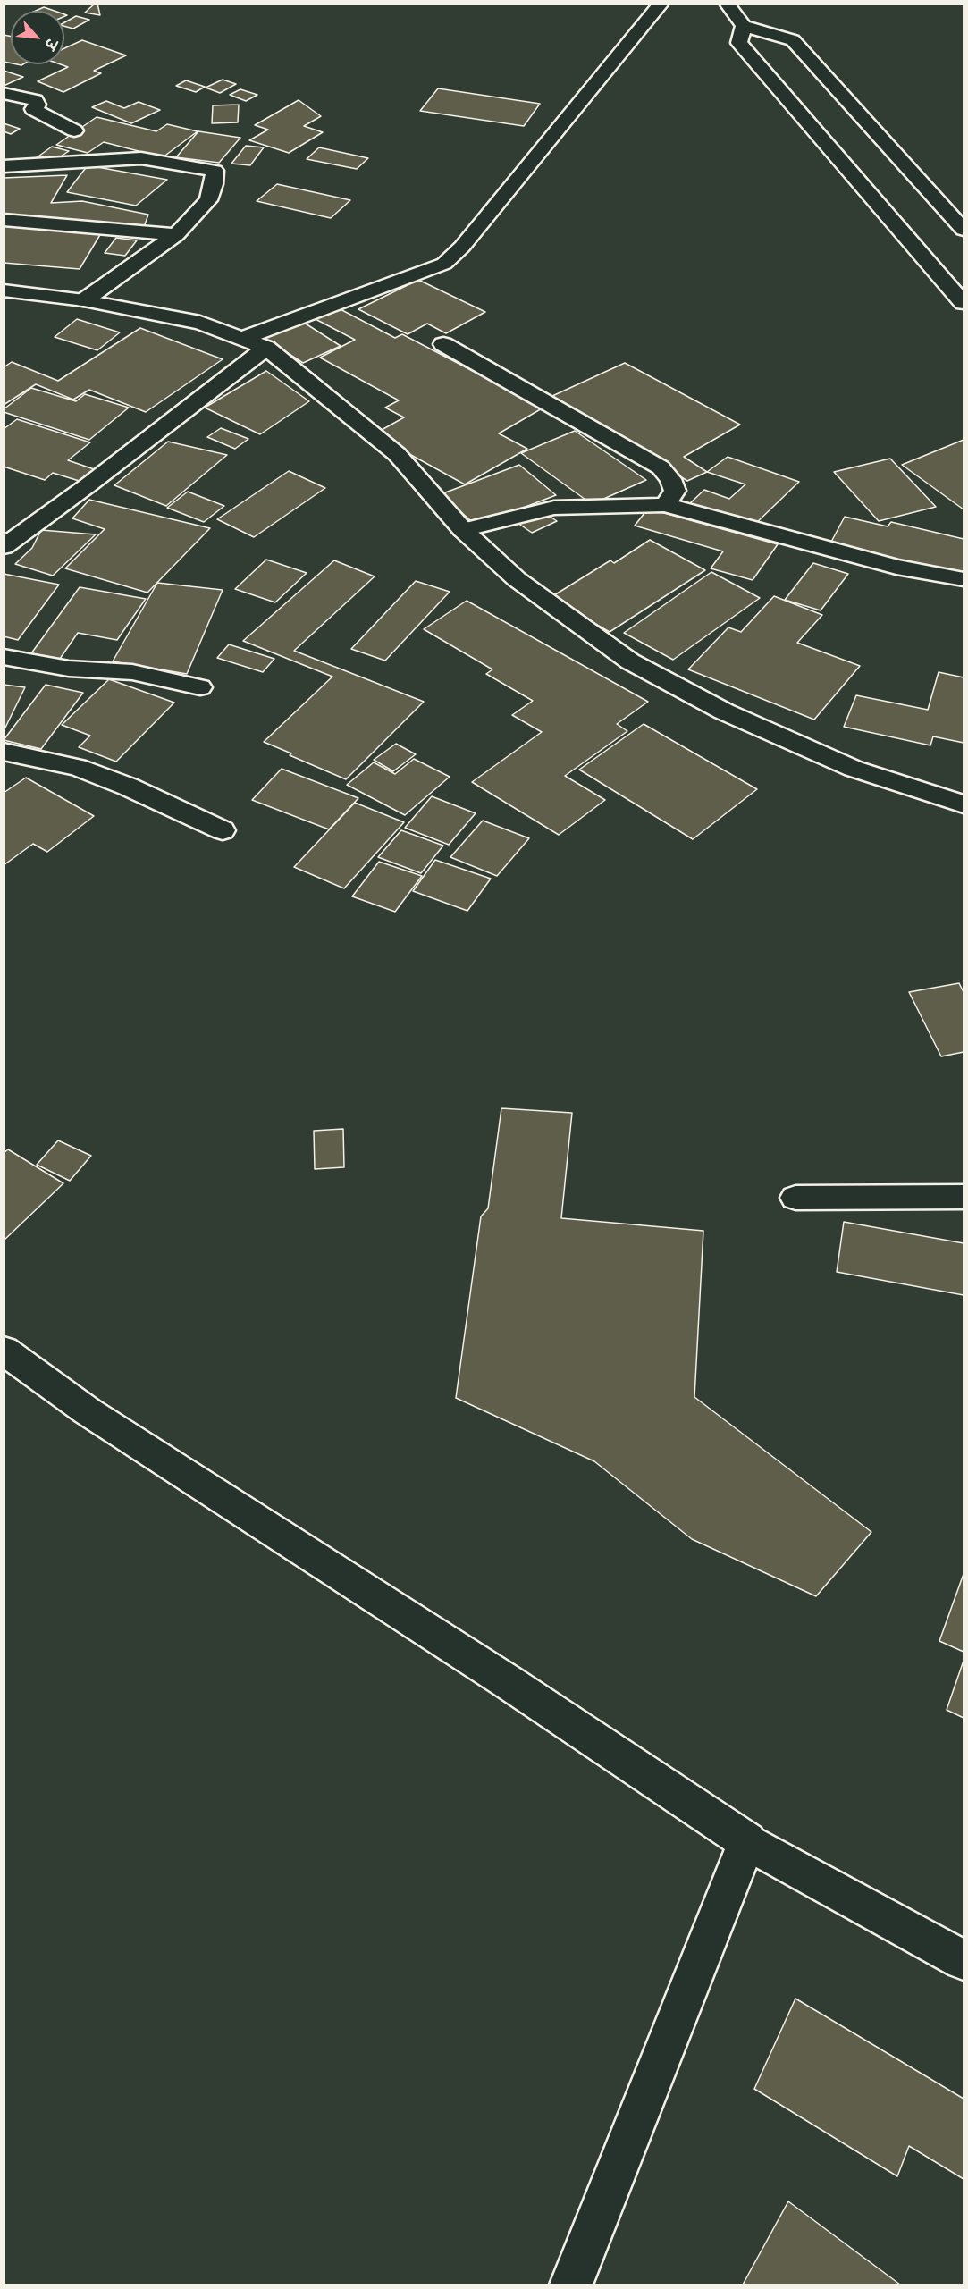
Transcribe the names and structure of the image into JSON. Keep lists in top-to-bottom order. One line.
{"north":"bottom right"}
